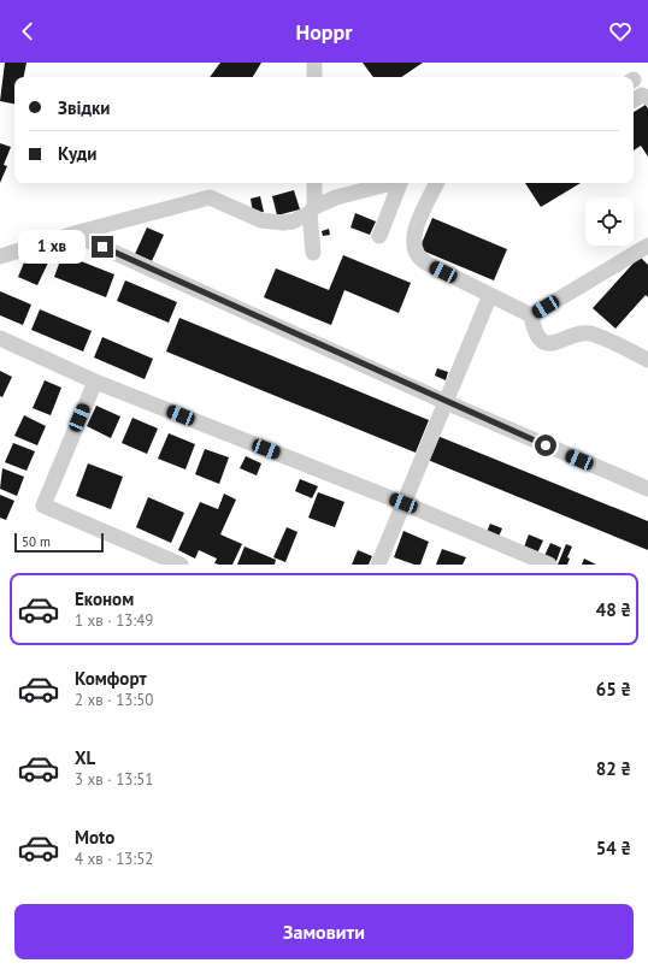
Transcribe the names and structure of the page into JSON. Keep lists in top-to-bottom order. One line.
{"scale_bar":"50 m","page":{"header":"Hoppr","banner":["Звідки","Куди"],"bubble":"1 хв","scale":"50 m","list":[{"name":"Економ","note":"1 хв · 13:49","value":"48 ₴"},{"name":"Комфорт","note":"2 хв · 13:50","value":"65 ₴"},{"name":"XL","note":"3 хв · 13:51","value":"82 ₴"},{"name":"Moto","note":"4 хв · 13:52","value":"54 ₴"}],"buttons":"Замовити"}}
